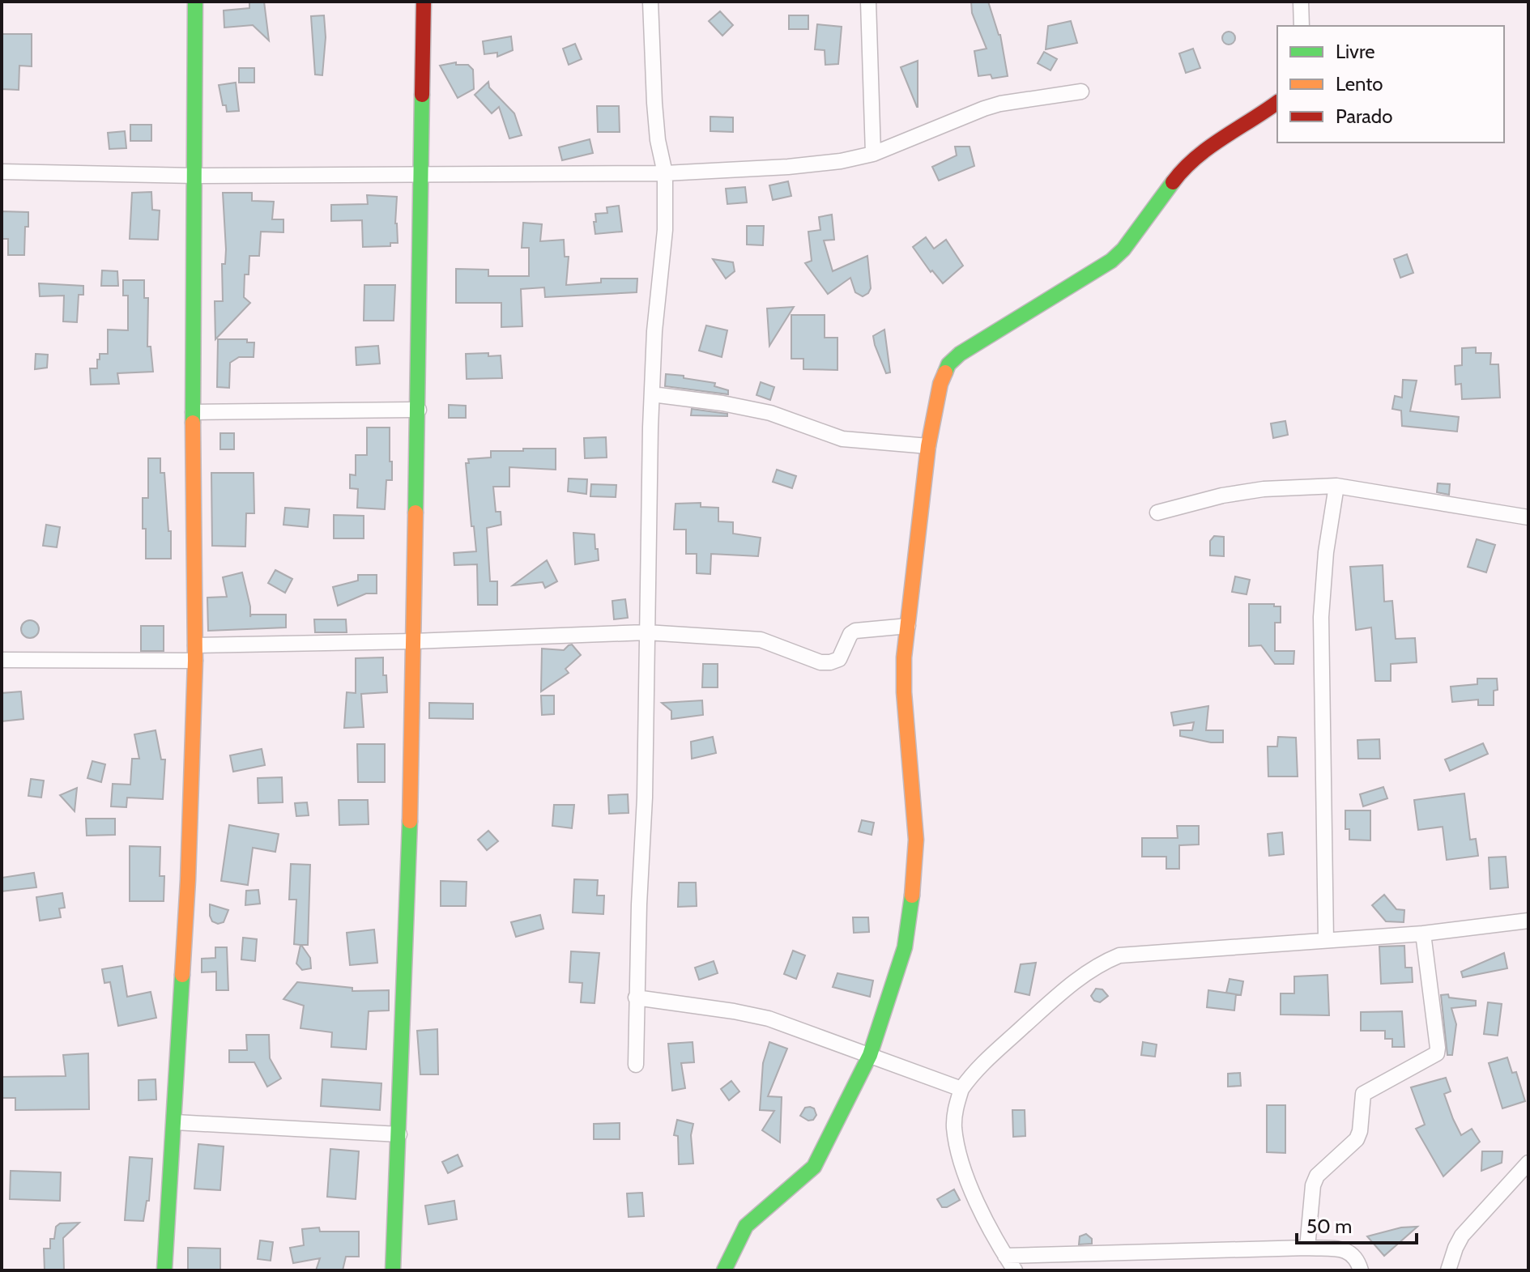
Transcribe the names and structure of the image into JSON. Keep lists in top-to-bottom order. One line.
{"legend":["Livre","Lento","Parado"],"scale_bar":"50 m"}
